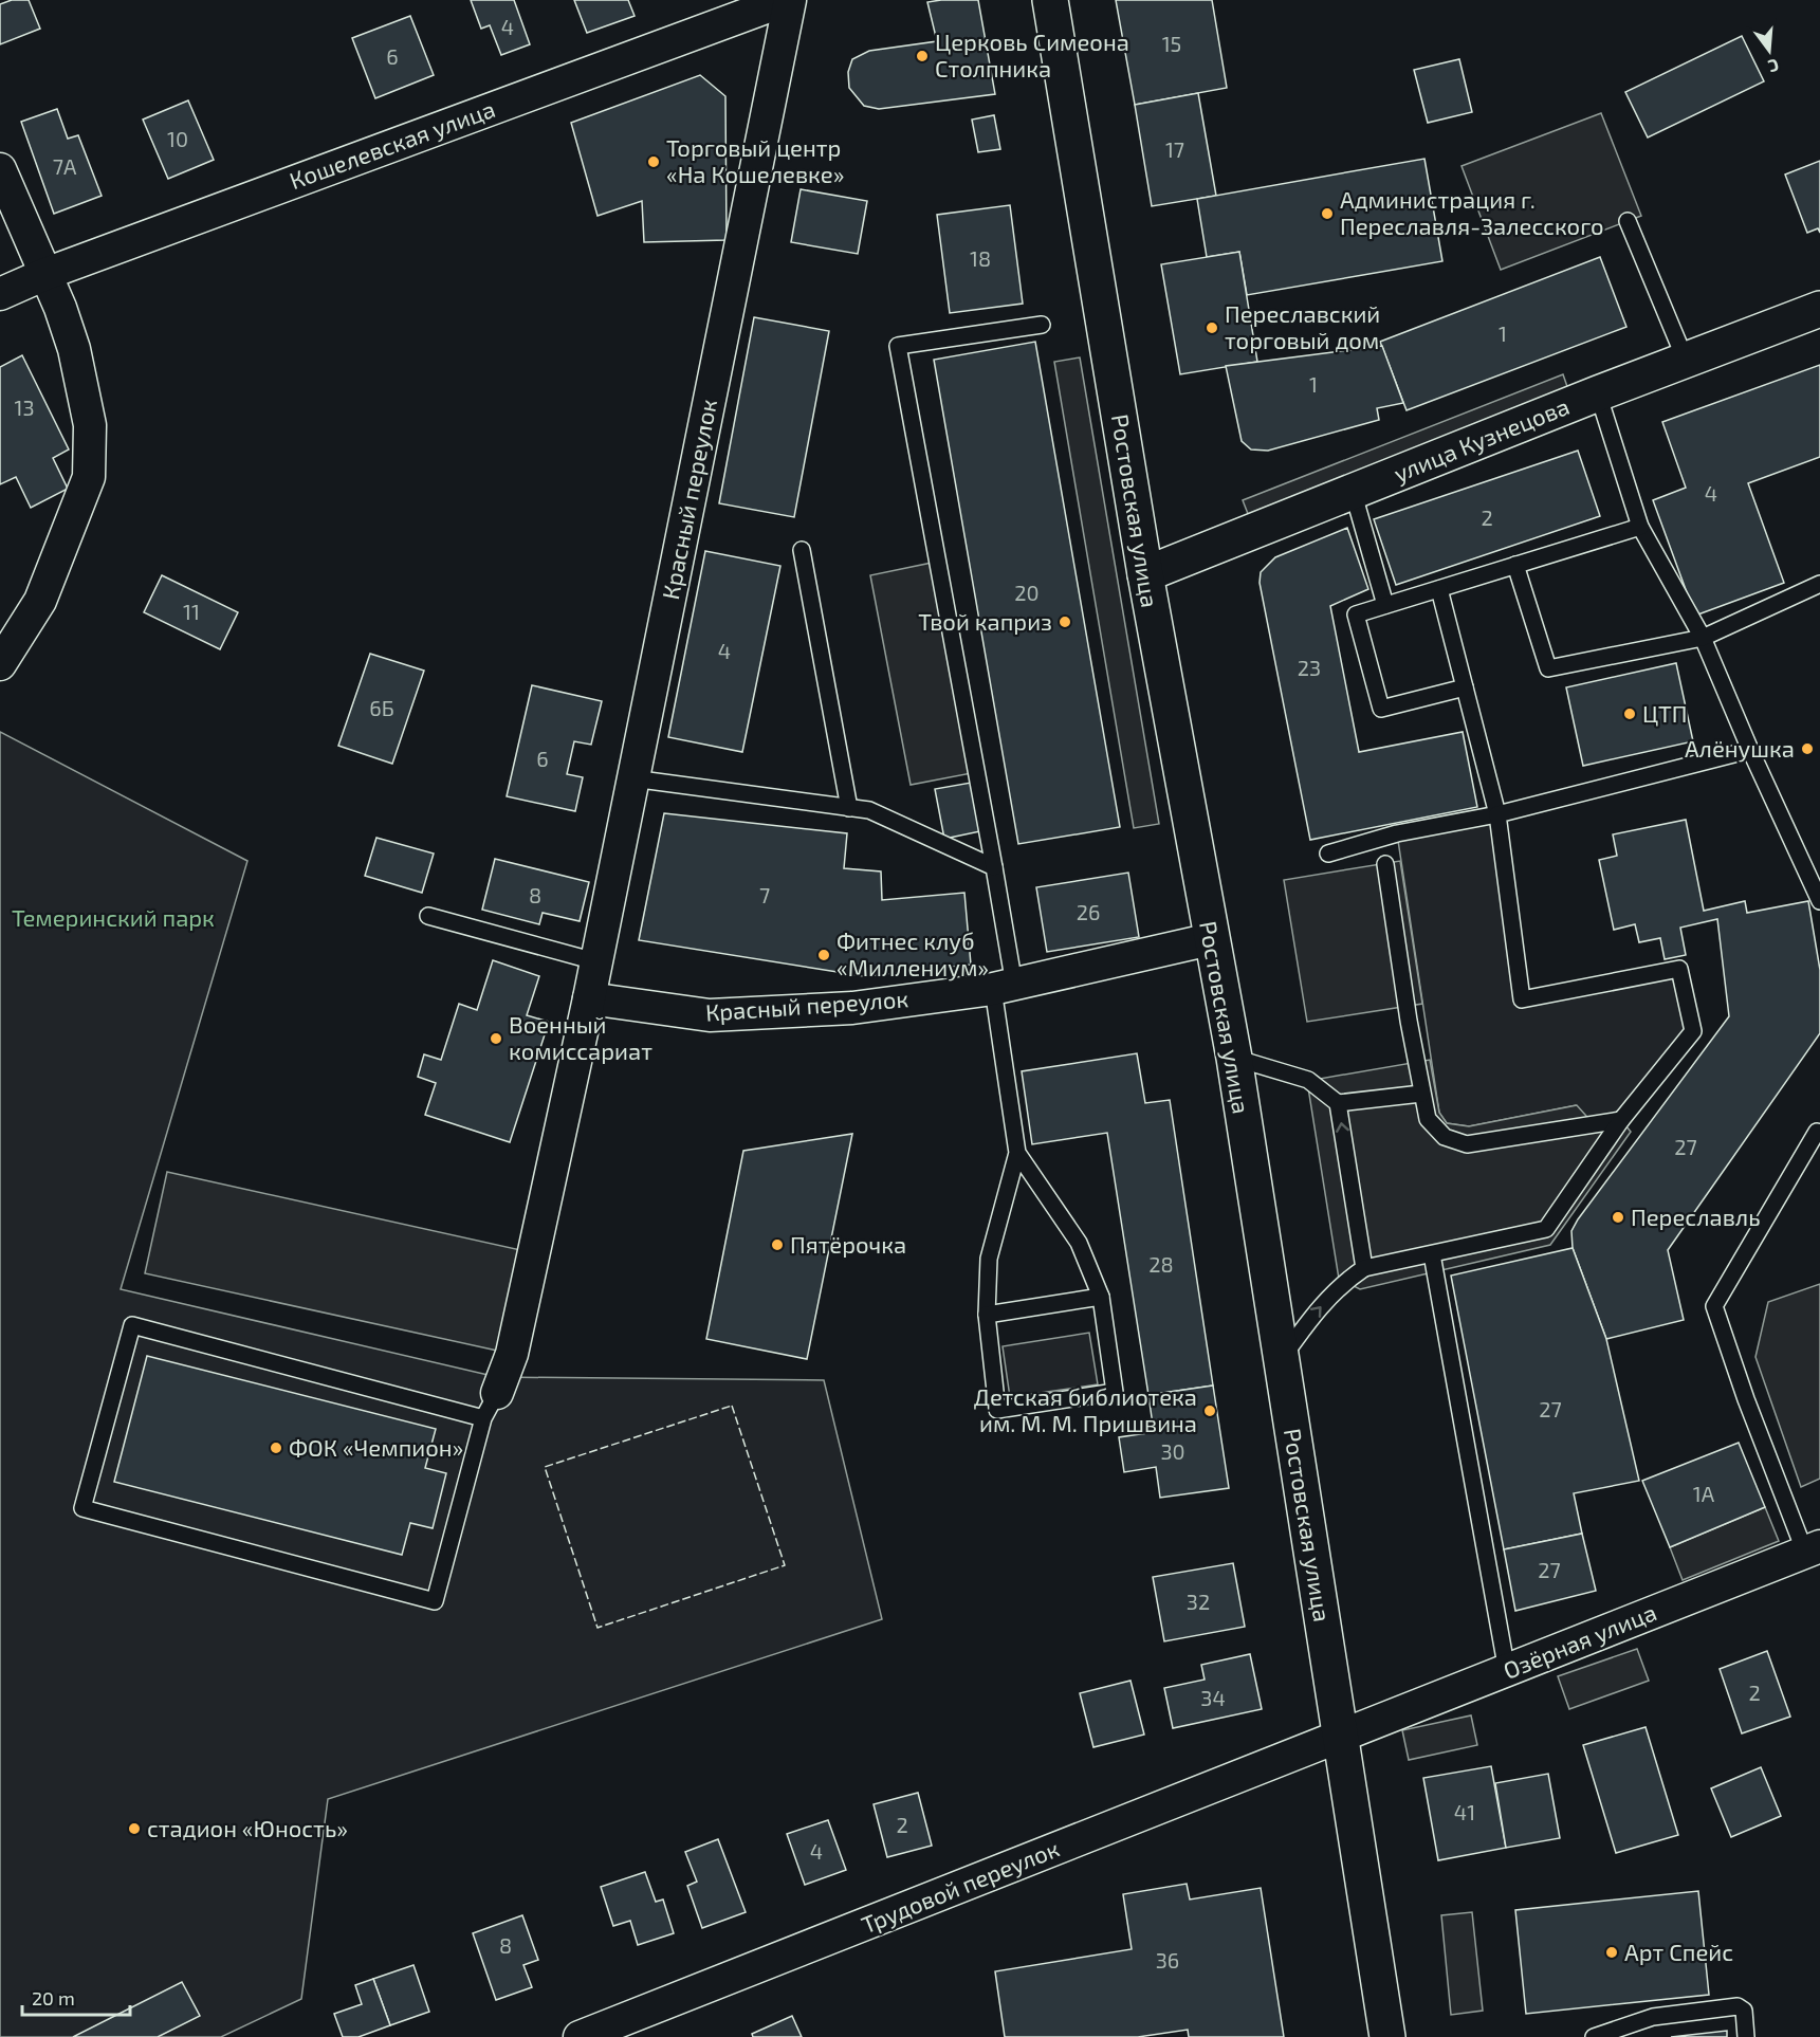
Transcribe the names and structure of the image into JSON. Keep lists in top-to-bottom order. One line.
{"streets":{"main road":["улица Кузнецова","Ростовская улица"],"street":["Кошелевская улица","Красный переулок","Озёрная улица","Трудовой переулок"]},"crossings":[["Кошелевская улица","Красный переулок"],["улица Кузнецова","Ростовская улица"],["Красный переулок","Ростовская улица"],["Ростовская улица","Озёрная улица"],["Ростовская улица","Трудовой переулок"],["Озёрная улица","Трудовой переулок"]],"parks":["Темеринский парк"],"places":["Церковь Симеона Столпника","Торговый центр «На Кошелевке»","Администрация г. Переславля-Залесского","Переславский торговый дом","Твой каприз","ЦТП","Алёнушка","Фитнес клуб «Миллениум»","Военный комиссариат","Переславль","Пятёрочка","Детская библиотека им. М. М. Пришвина","ФОК «Чемпион»","стадион «Юность»","Арт Спейс"],"house_numbers":["4","15","6","10","17","7А","18","1","1","13","4","2","20","11","4","23","6Б","6","8","7","26","27","28","27","30","1А","27","32","2","34","41","2","4","8","36"],"scale_bar":"20 m","north":"bottom"}
